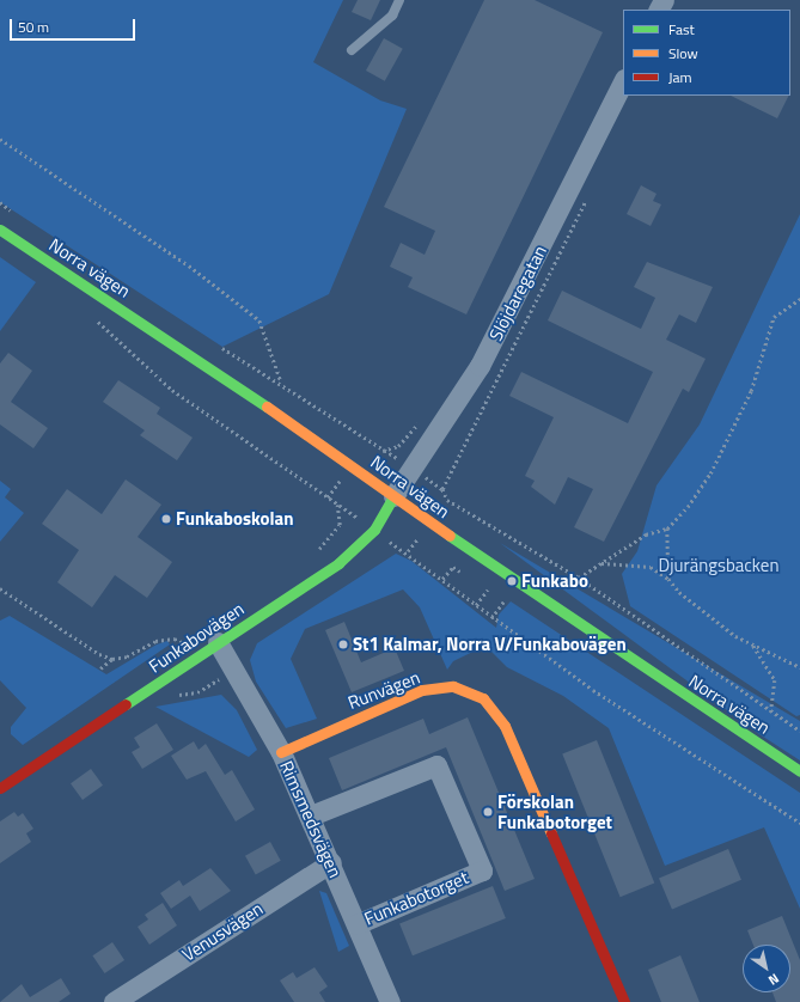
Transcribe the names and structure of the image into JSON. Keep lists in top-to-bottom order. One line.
{"streets":{"street":["Norra vägen","Slöjdaregatan","Funkabovägen","Runvägen","Rimsmedsvägen","Funkabotorget","Venusvägen"]},"crossings":[["Norra vägen","Slöjdaregatan"],["Norra vägen","Funkabovägen"],["Slöjdaregatan","Funkabovägen"],["Funkabovägen","Rimsmedsvägen"],["Runvägen","Rimsmedsvägen"],["Rimsmedsvägen","Funkabotorget"],["Rimsmedsvägen","Venusvägen"]],"parks":["Djurängsbacken"],"places":["Funkaboskolan","Funkabo","St1 Kalmar, Norra V/Funkabovägen","Förskolan Funkabotorget"],"legend":["Fast","Slow","Jam"],"scale_bar":"50 m","north":"bottom right"}
